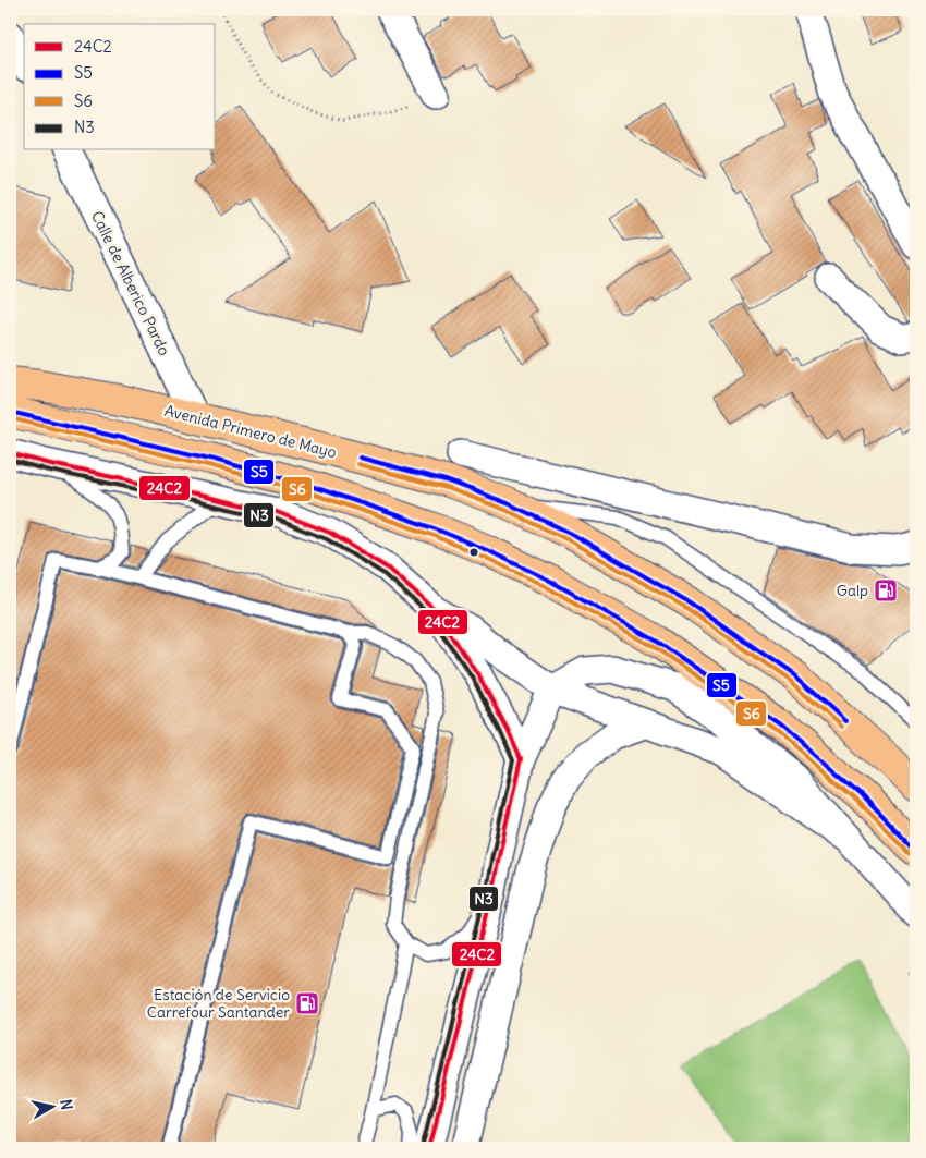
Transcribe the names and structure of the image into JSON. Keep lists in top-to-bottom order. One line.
{"streets":{"highway":["Avenida Primero de Mayo"],"street":["Calle de Alberico Pardo"]},"crossings":[["Calle de Alberico Pardo","Avenida Primero de Mayo"]],"places":{"fuel station":["Galp","Estación de Servicio Carrefour Santander"]},"lines":["transit line S5","transit line S6","transit line 24C2","transit line N3"],"legend":["24C2","S5","S6","N3"],"north":"right"}
